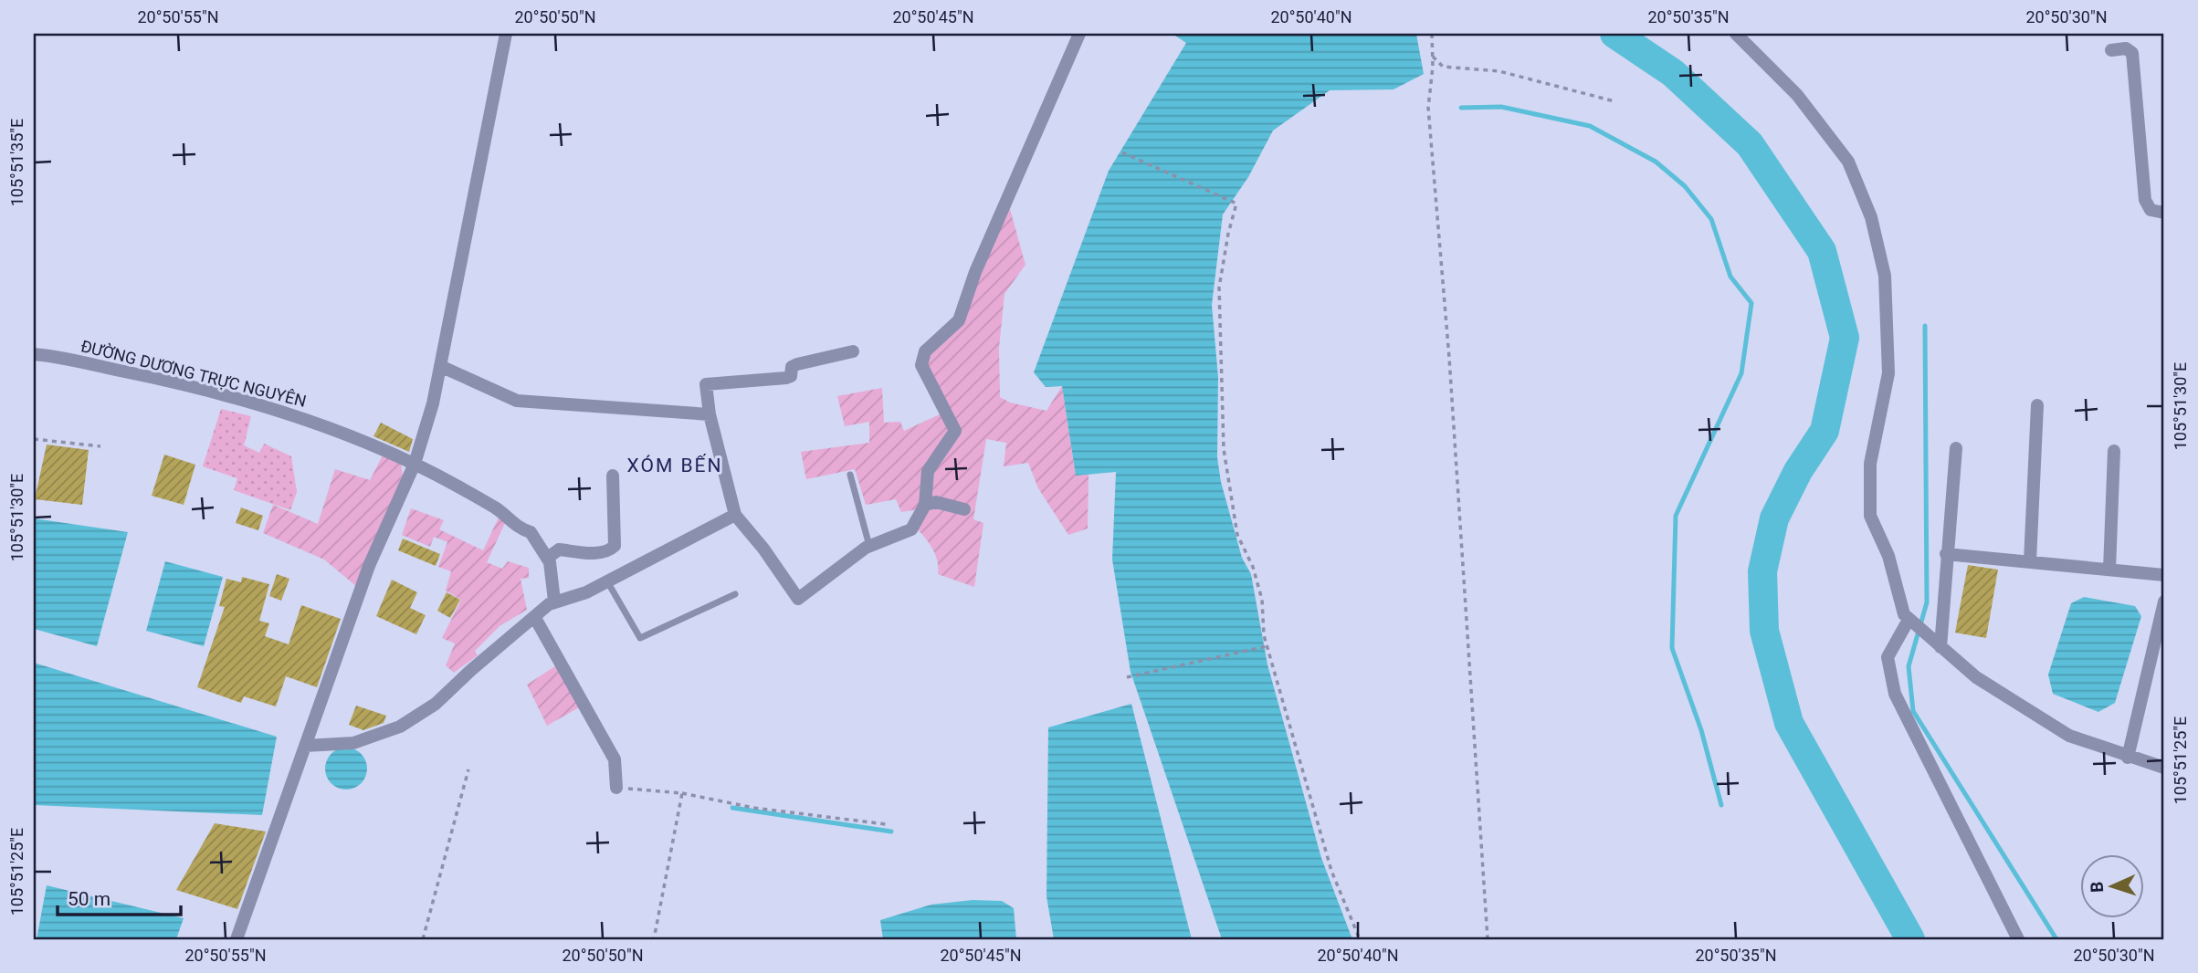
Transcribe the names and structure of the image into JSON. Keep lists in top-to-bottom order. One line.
{"streets":{"street":["ĐƯỜNG DƯƠNG TRỰC NGUYÊN"]},"districts":["XÓM BẾN"],"scale_bar":"50 m","north":"left","coordinates":["20°50'55\"N","20°50'50\"N","20°50'45\"N","20°50'40\"N","20°50'35\"N","20°50'30\"N","105°51'35\"E","105°51'30\"E","105°51'25\"E"]}
